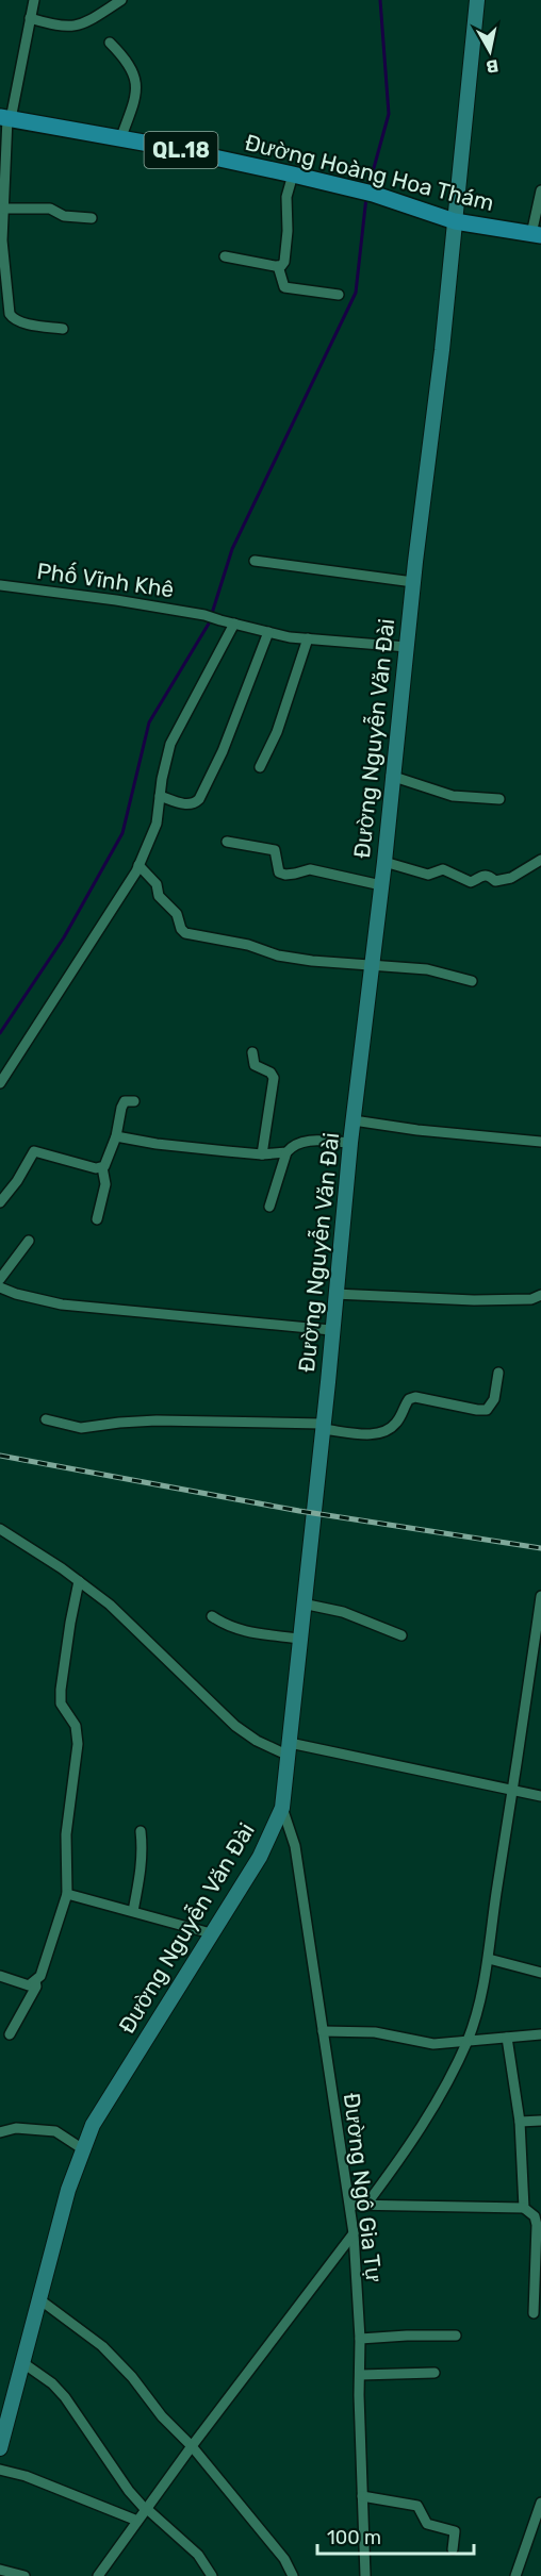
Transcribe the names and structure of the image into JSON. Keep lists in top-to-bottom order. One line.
{"streets":{"main road":["QL.18","Đường Hoàng Hoa Thám"],"street":["Phố Vĩnh Khê","Đường Nguyễn Văn Đài","Đường Ngô Gia Tự"]},"crossings":[["Đường Hoàng Hoa Thám","Đường Nguyễn Văn Đài"],["Đường Nguyễn Văn Đài","Đường Ngô Gia Tự"]],"scale_bar":"100 m","north":"bottom"}
